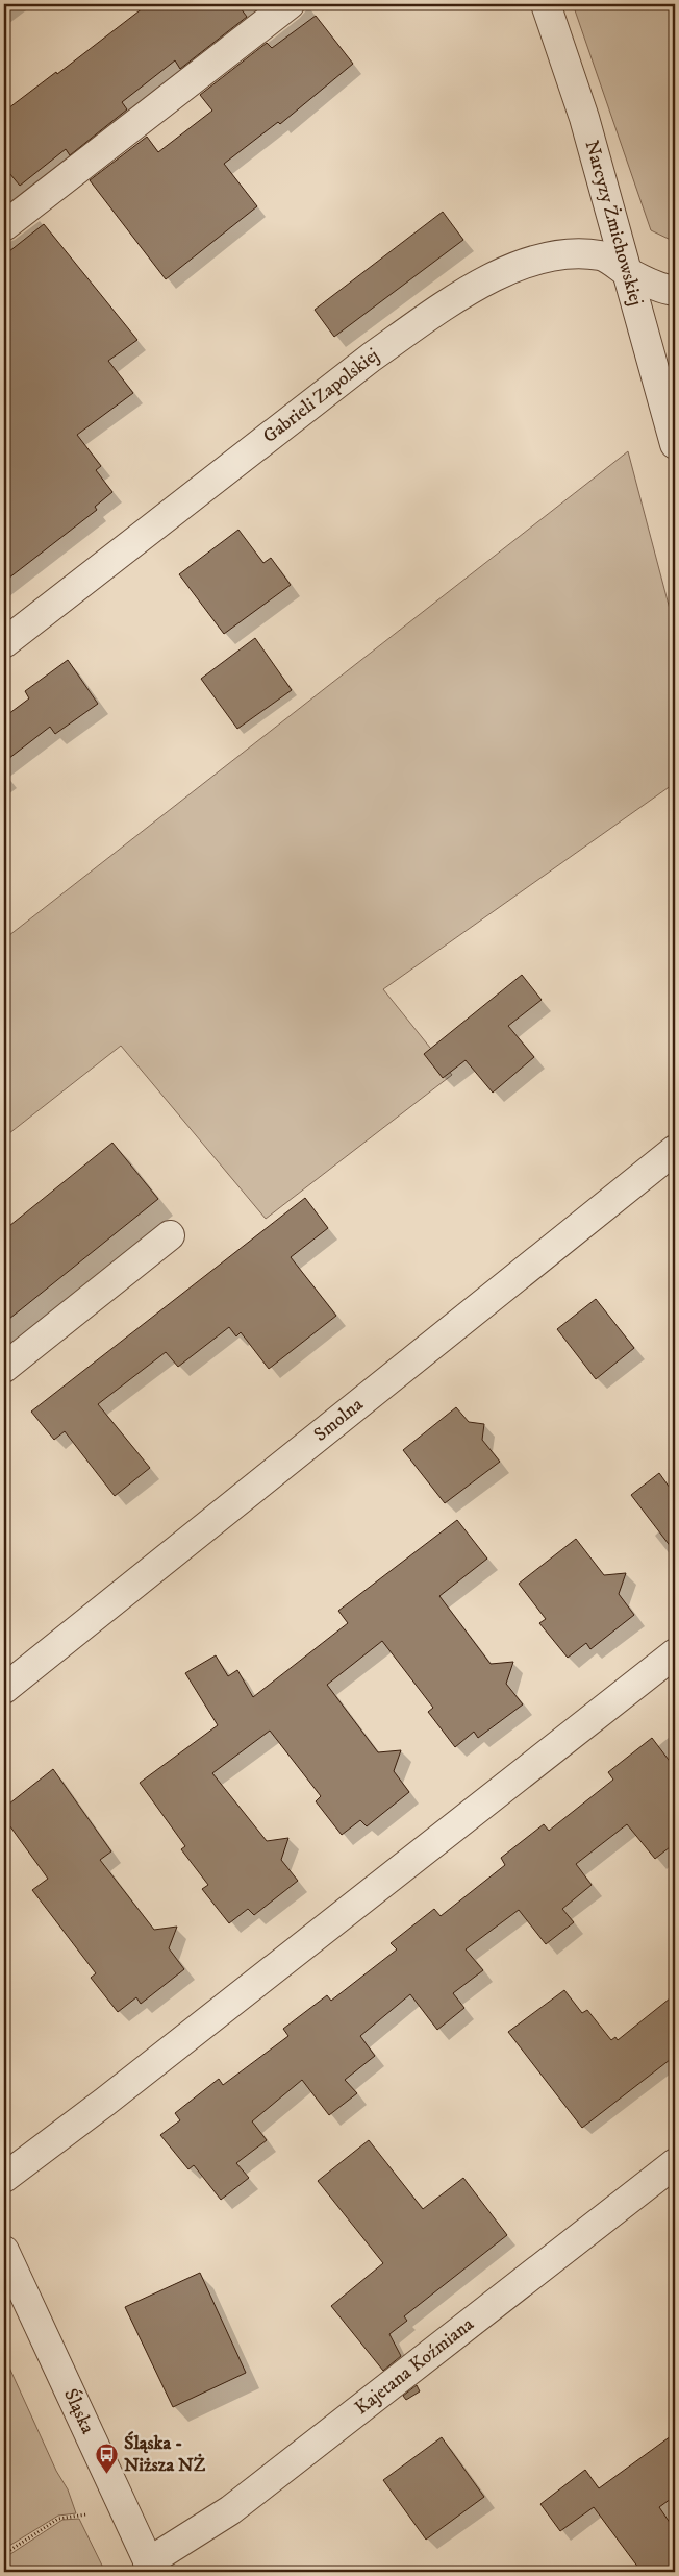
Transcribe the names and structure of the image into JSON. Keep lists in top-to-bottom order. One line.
{"streets":{"street":["Narcyzy Żmichowskiej","Gabrieli Zapolskiej","Smolna","Kajetana Koźmiana","Śląska"]},"crossings":[["Narcyzy Żmichowskiej","Gabrieli Zapolskiej"],["Kajetana Koźmiana","Śląska"]],"places":{"bus stop":["Śląska - Niższa NŻ"]}}
